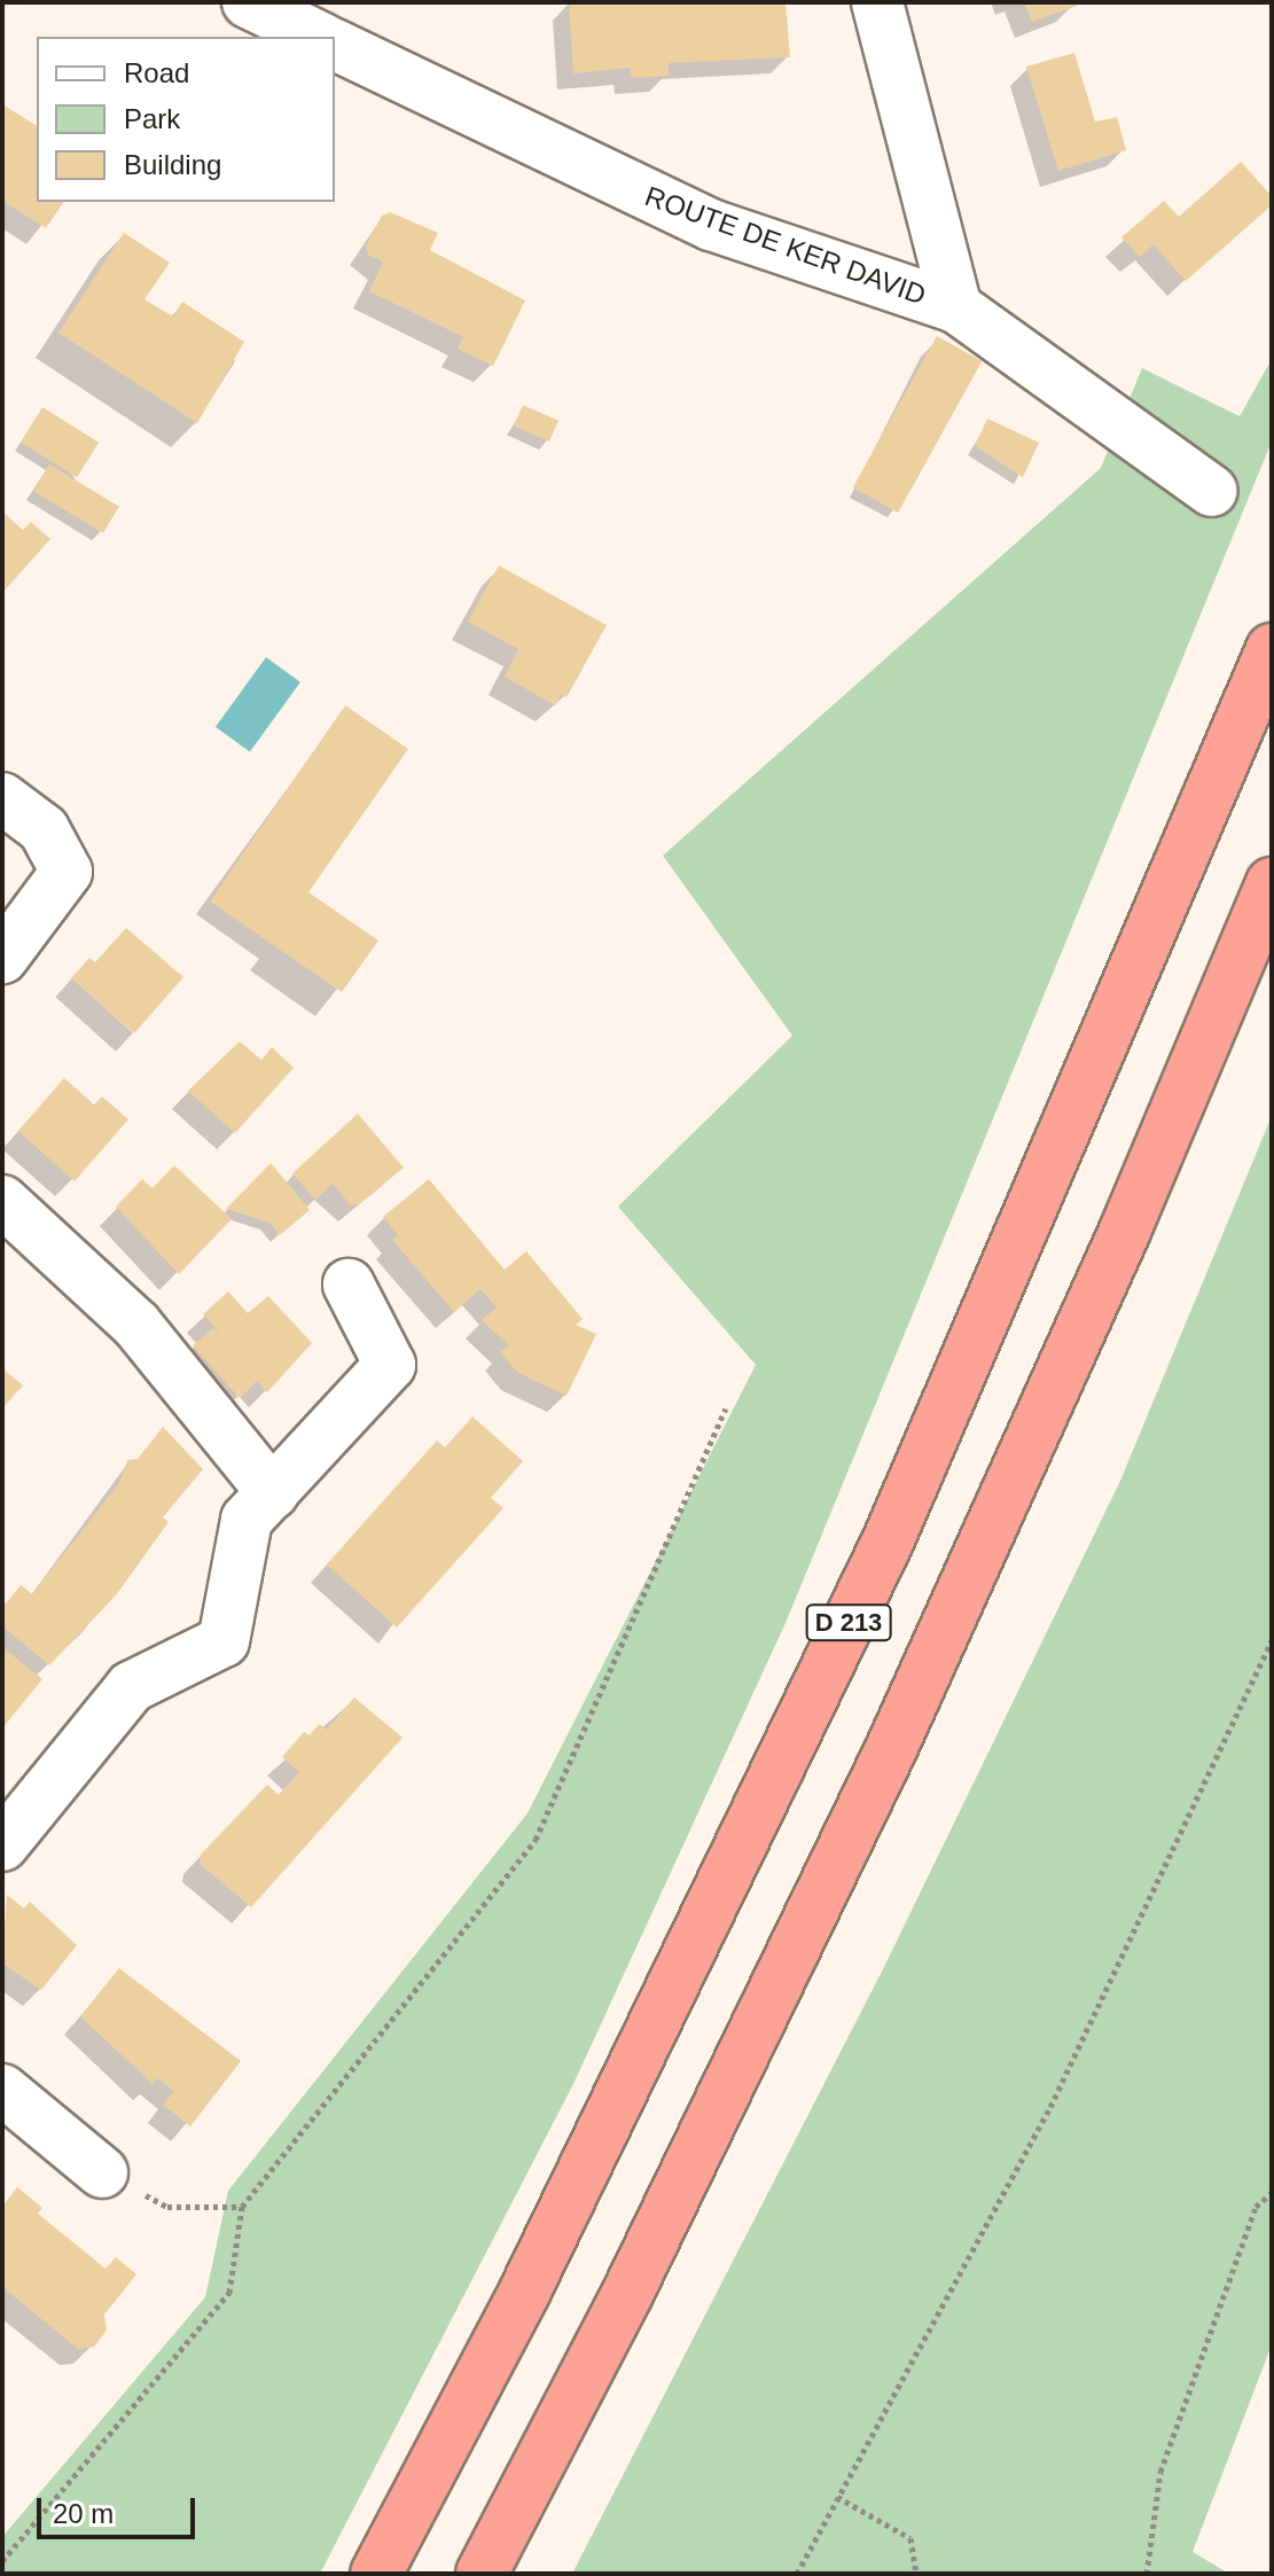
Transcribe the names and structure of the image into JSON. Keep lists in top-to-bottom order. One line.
{"streets":{"highway":["D 213"],"street":["ROUTE DE KER DAVID"]},"legend":["Road","Park","Building"],"scale_bar":"20 m"}
